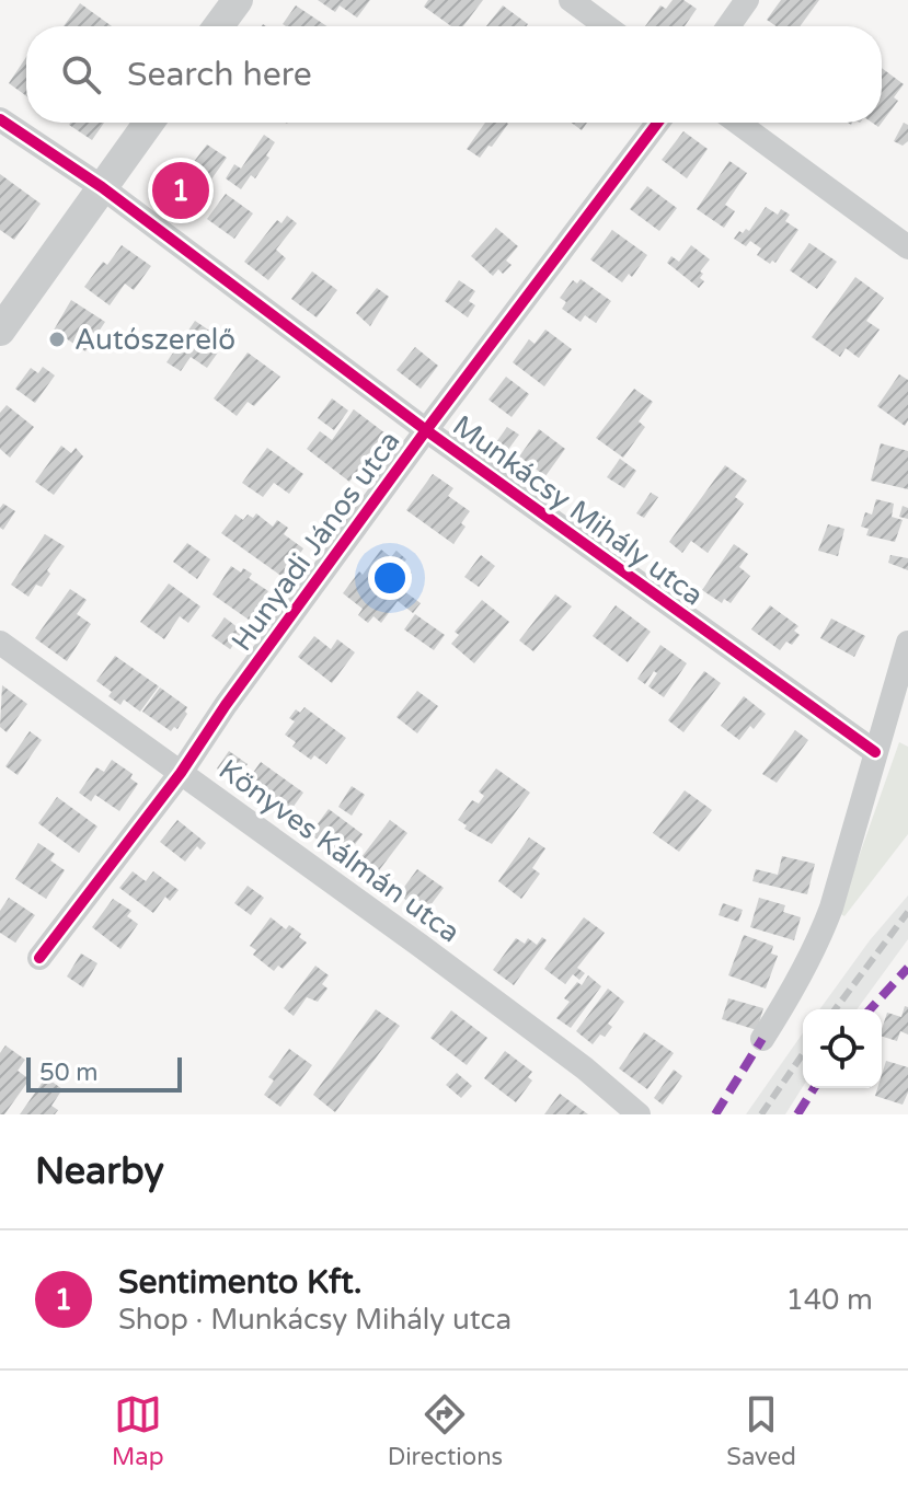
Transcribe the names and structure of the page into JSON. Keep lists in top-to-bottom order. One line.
{"streets":{"street":["Munkácsy Mihály utca","Hunyadi János utca","Könyves Kálmán utca"]},"crossings":[["Munkácsy Mihály utca","Hunyadi János utca"],["Hunyadi János utca","Könyves Kálmán utca"]],"places":["Autószerelő"],"scale_bar":"50 m","page":{"search":"Search here","pins":"1","scale":"50 m","heading":"Nearby","list":[{"mark":"1","name":"Sentimento Kft.","note":"Shop · Munkácsy Mihály utca","value":"140 m"}],"nav":["Map","Directions","Saved"]}}
